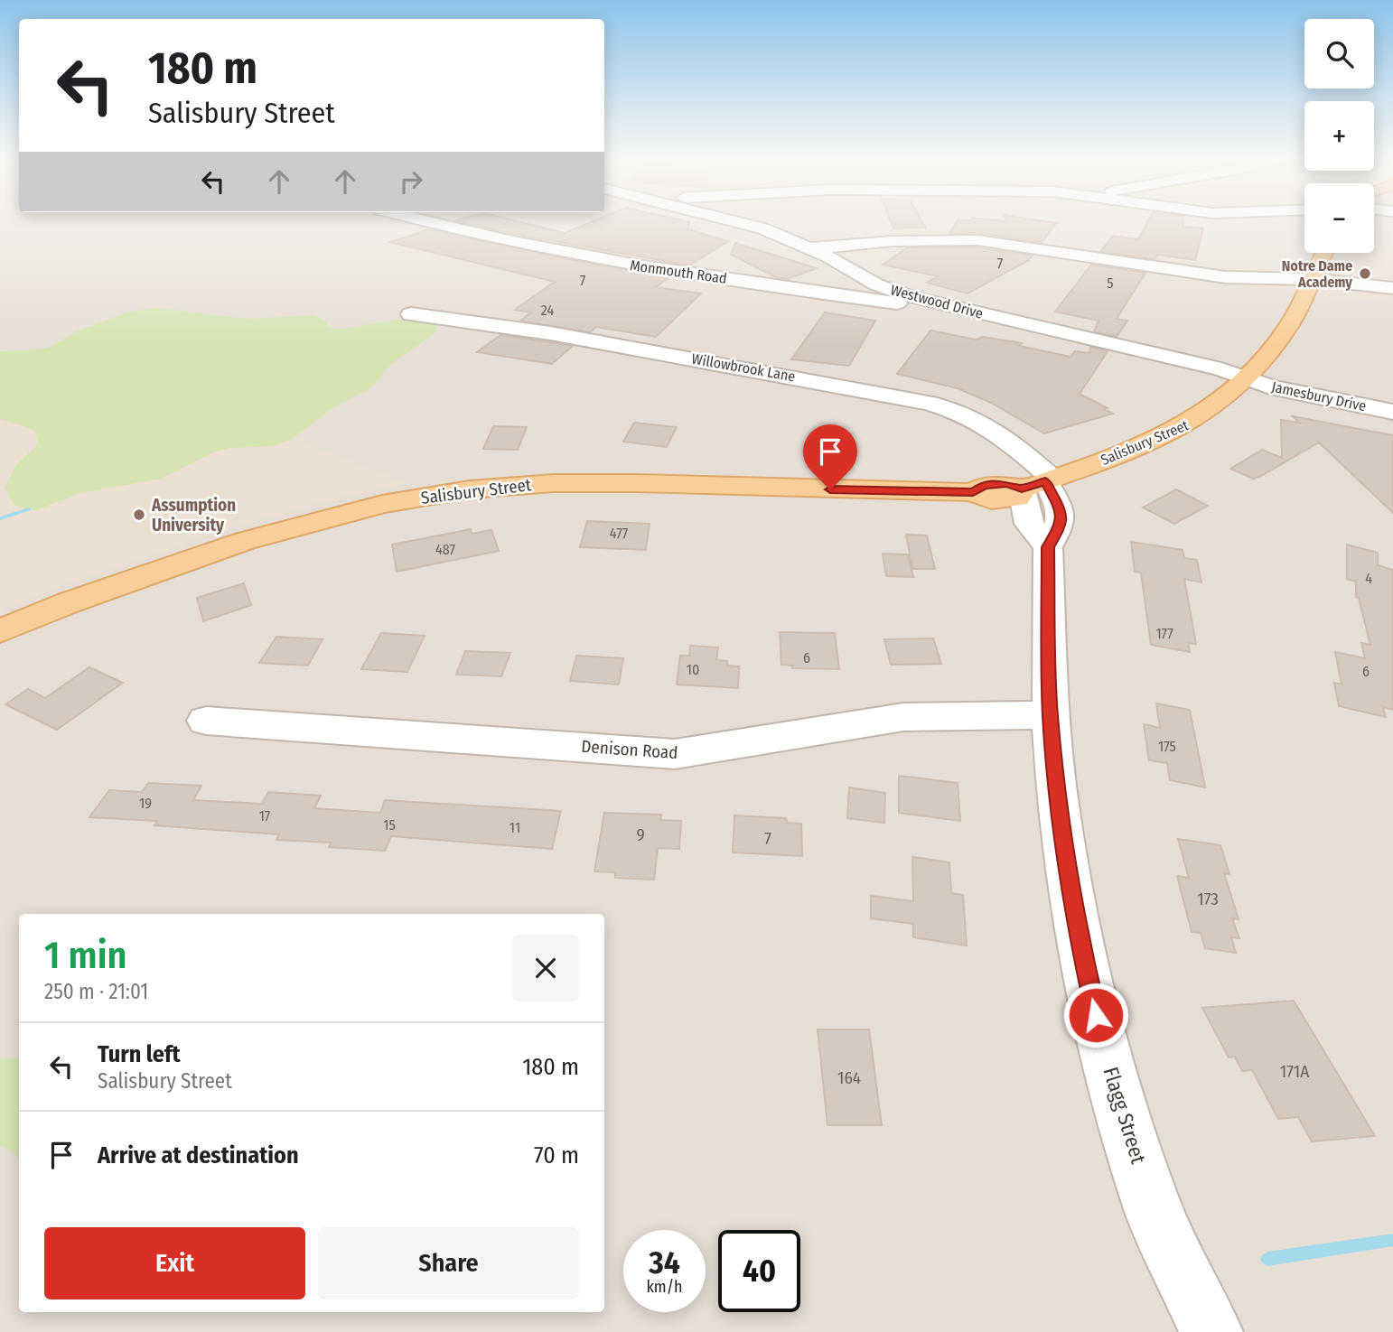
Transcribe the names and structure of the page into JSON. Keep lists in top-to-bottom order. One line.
{"streets":{"main road":["Salisbury Street"],"street":["Monmouth Road","Westwood Drive","Willowbrook Lane","Jamesbury Drive","Denison Road","Flagg Street"]},"crossings":[["Monmouth Road","Westwood Drive"],["Westwood Drive","Jamesbury Drive"],["Westwood Drive","Salisbury Street"],["Willowbrook Lane","Salisbury Street"],["Willowbrook Lane","Flagg Street"],["Jamesbury Drive","Salisbury Street"],["Salisbury Street","Flagg Street"],["Denison Road","Flagg Street"]],"places":["Notre Dame Academy","Assumption University"],"house_numbers":["7","7","5","24","477","487","4","177","6","10","6","175","19","17","15","11","9","7","173","171A","164"],"page":{"map_buttons":["+","−"],"turn":["180 m","Salisbury Street"],"heading":["1 min","250 m · 21:01"],"list":[{"name":"Turn left","note":"Salisbury Street","value":"180 m"},{"name":"Arrive at destination","value":"70 m"}],"buttons":["Exit","Share"],"speed":"34 km/h","limit":"40"}}
